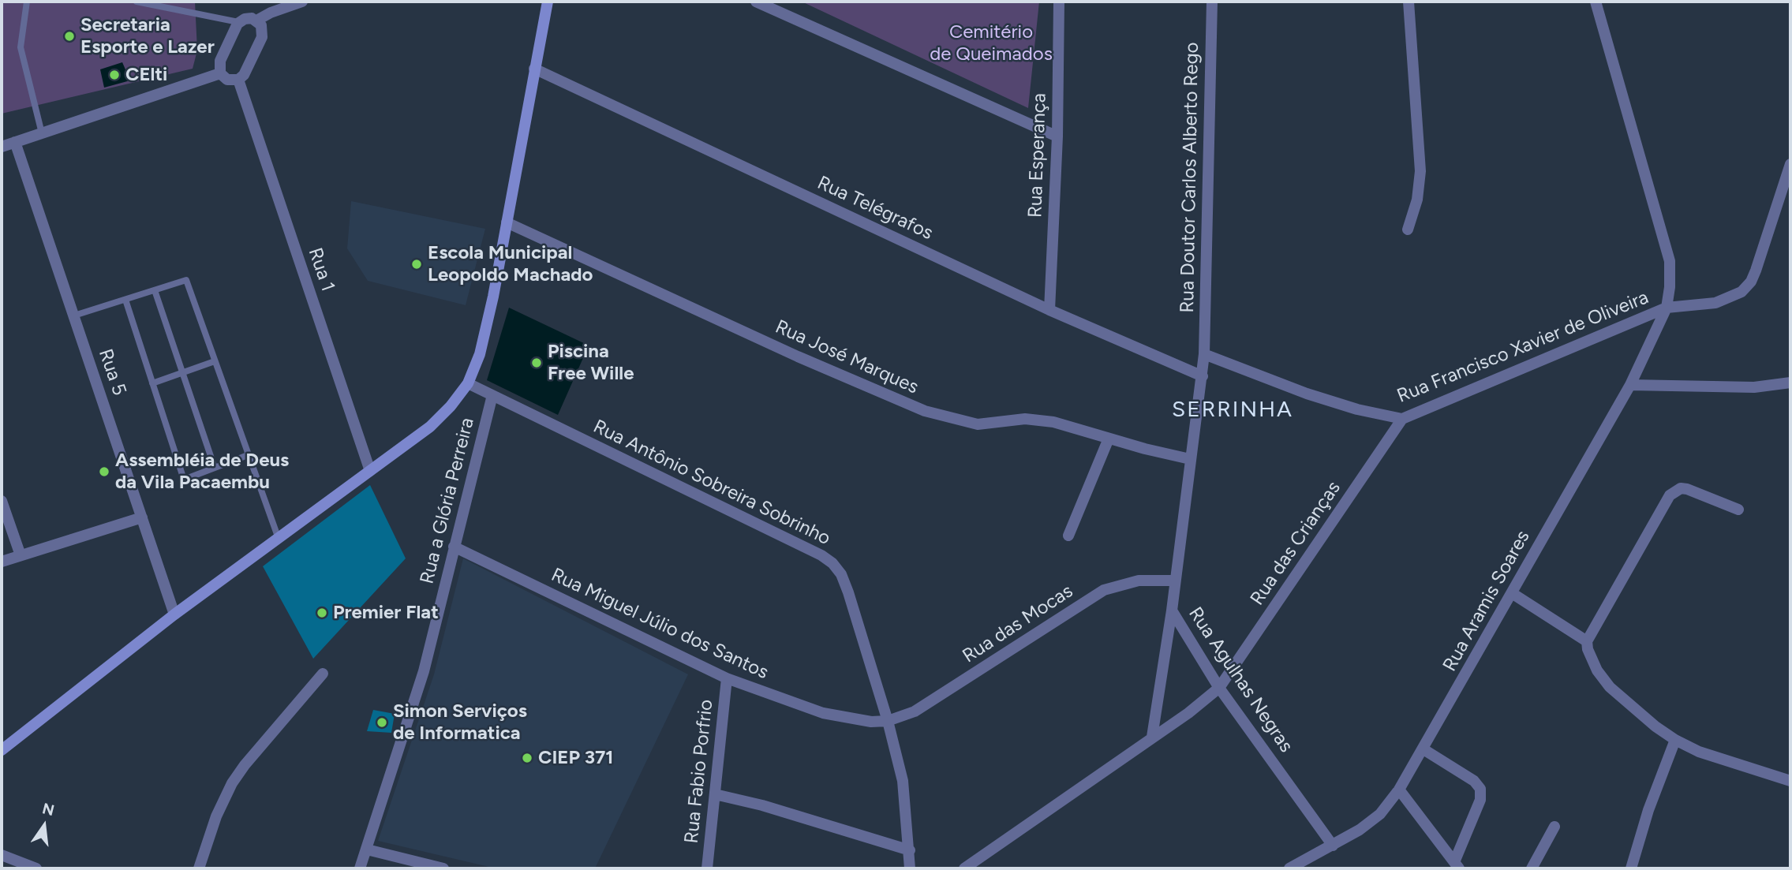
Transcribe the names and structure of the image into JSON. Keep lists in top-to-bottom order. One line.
{"streets":{"street":["Rua Esperança","Rua Doutor Carlos Alberto Rego","Rua Telégrafos","Rua 1","Rua Francisco Xavier de Oliveira","Rua José Marques","Rua 5","Rua Antônio Sobreira Sobrinho","Rua a Glória Perreira","Rua das Crianças","Rua Aramis Soares","Rua Miguel Júlio dos Santos","Rua das Mocas","Rua Agulhas Negras","Rua Fabio Porfrio"]},"crossings":[["Rua Esperança","Rua Telégrafos"],["Rua Doutor Carlos Alberto Rego","Rua Francisco Xavier de Oliveira"],["Rua Doutor Carlos Alberto Rego","Rua Agulhas Negras"],["Rua Telégrafos","Rua Agulhas Negras"],["Rua Francisco Xavier de Oliveira","Rua das Crianças"],["Rua Francisco Xavier de Oliveira","Rua Aramis Soares"],["Rua Francisco Xavier de Oliveira","Rua Agulhas Negras"],["Rua José Marques","Rua Agulhas Negras"],["Rua Antônio Sobreira Sobrinho","Rua a Glória Perreira"],["Rua Antônio Sobreira Sobrinho","Rua Miguel Júlio dos Santos"],["Rua Antônio Sobreira Sobrinho","Rua das Mocas"],["Rua a Glória Perreira","Rua Miguel Júlio dos Santos"],["Rua das Crianças","Rua Agulhas Negras"],["Rua Aramis Soares","Rua Agulhas Negras"],["Rua Miguel Júlio dos Santos","Rua das Mocas"],["Rua Miguel Júlio dos Santos","Rua Fabio Porfrio"],["Rua das Mocas","Rua Agulhas Negras"]],"districts":["SERRINHA"],"parks":["Cemitério de Queimados"],"places":["Secretaria Esporte e Lazer","CElti","Escola Municipal Leopoldo Machado","Piscina Free Wille","Assembléia de Deus da Vila Pacaembu","Premier Flat","Simon Serviços de Informatica","CIEP 371"],"north":"top"}
